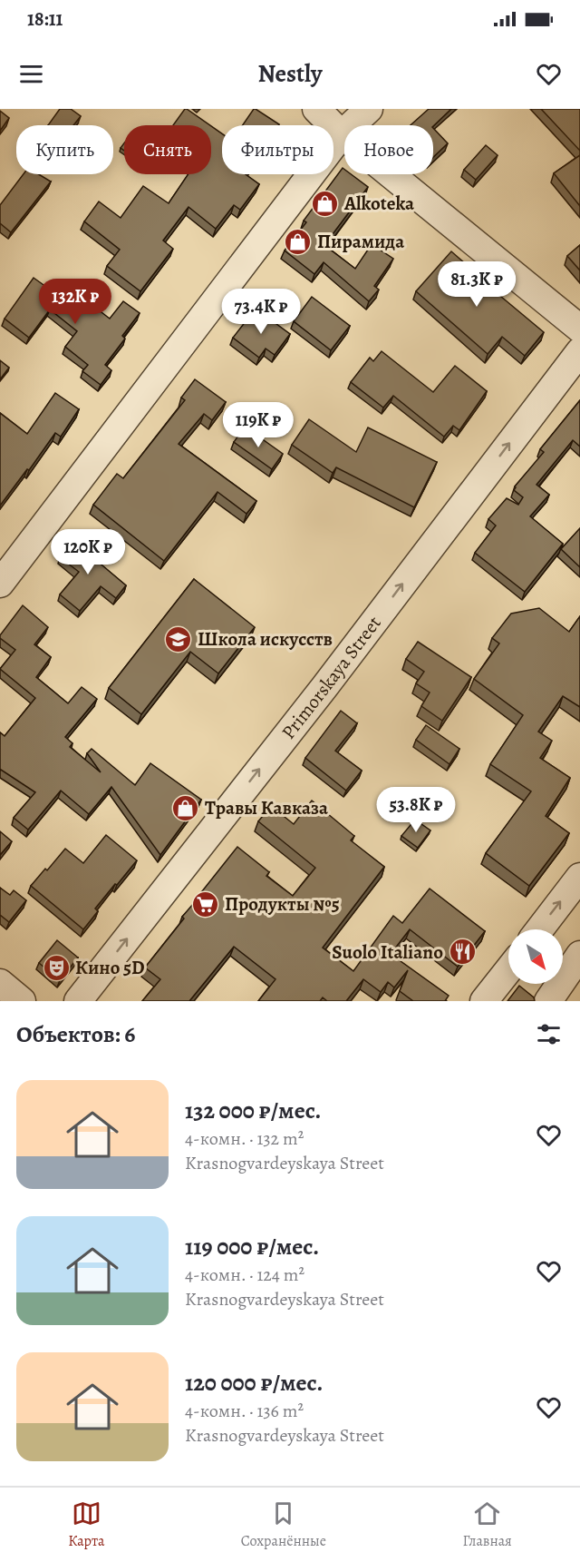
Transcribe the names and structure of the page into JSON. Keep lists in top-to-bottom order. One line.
{"streets":{"street":["Primorskaya Street"]},"one_way":["Primorskaya Street"],"places":{"shop":["Alkoteka","Пирамида","Травы Кавказа"],"school or university":["Школа искусств"],"supermarket":["Продукты №5"],"restaurant":["Suolo Italiano"],"theatre":["Кино 5D"]},"north":"bottom right","page":{"status":"18:11","header":"Nestly","chip":["Купить","Снять","Фильтры","Новое"],"price":["81.3K ₽","132K ₽","73.4K ₽","119K ₽","120K ₽","53.8K ₽"],"heading":"Объектов: 6","list":[{"name":"132 000 ₽/мес.","note":"4-комн. · 132 m² · Krasnogvardeyskaya Street"},{"name":"119 000 ₽/мес.","note":"4-комн. · 124 m² · Krasnogvardeyskaya Street"},{"name":"120 000 ₽/мес.","note":"4-комн. · 136 m² · Krasnogvardeyskaya Street"}],"tabs":["Карта","Сохранённые","Главная"]}}
